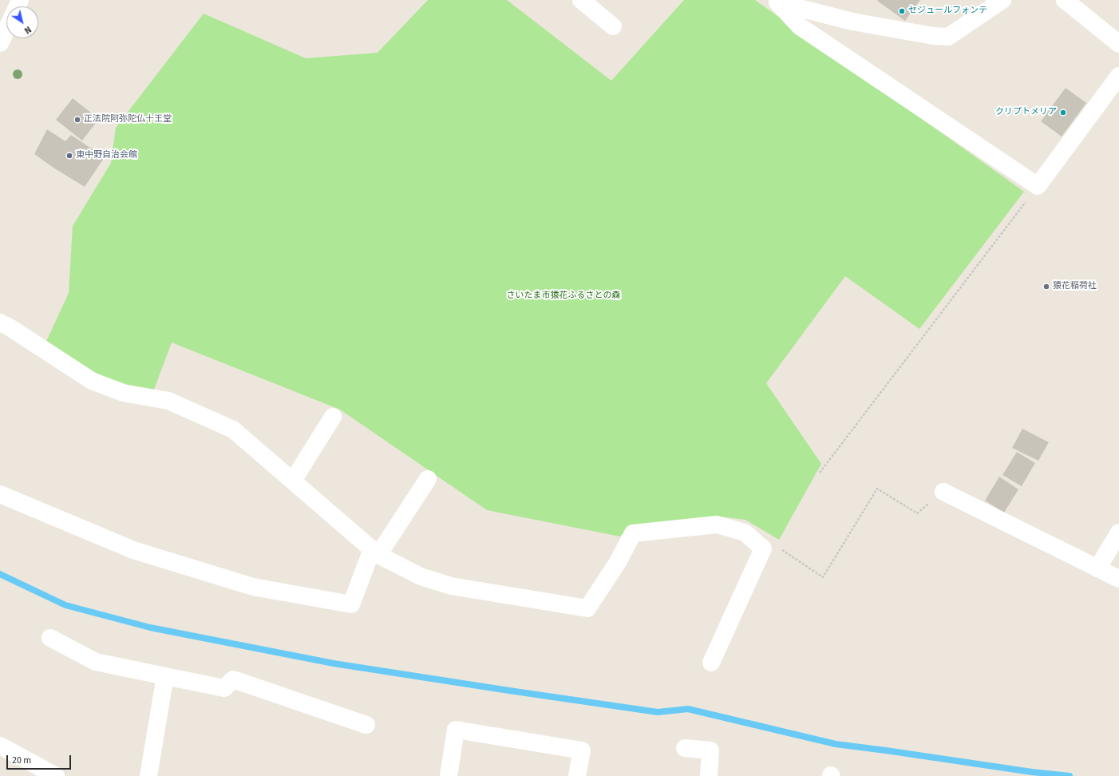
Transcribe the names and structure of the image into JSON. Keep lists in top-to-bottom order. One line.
{"parks":["さいたま市猿花ふるさとの森"],"places":["セジュールフォンテ","クリプトメリア","正法院阿弥陀仏十王堂","東中野自治会館","猿花稲荷社"],"scale_bar":"20 m","north":"bottom right"}
